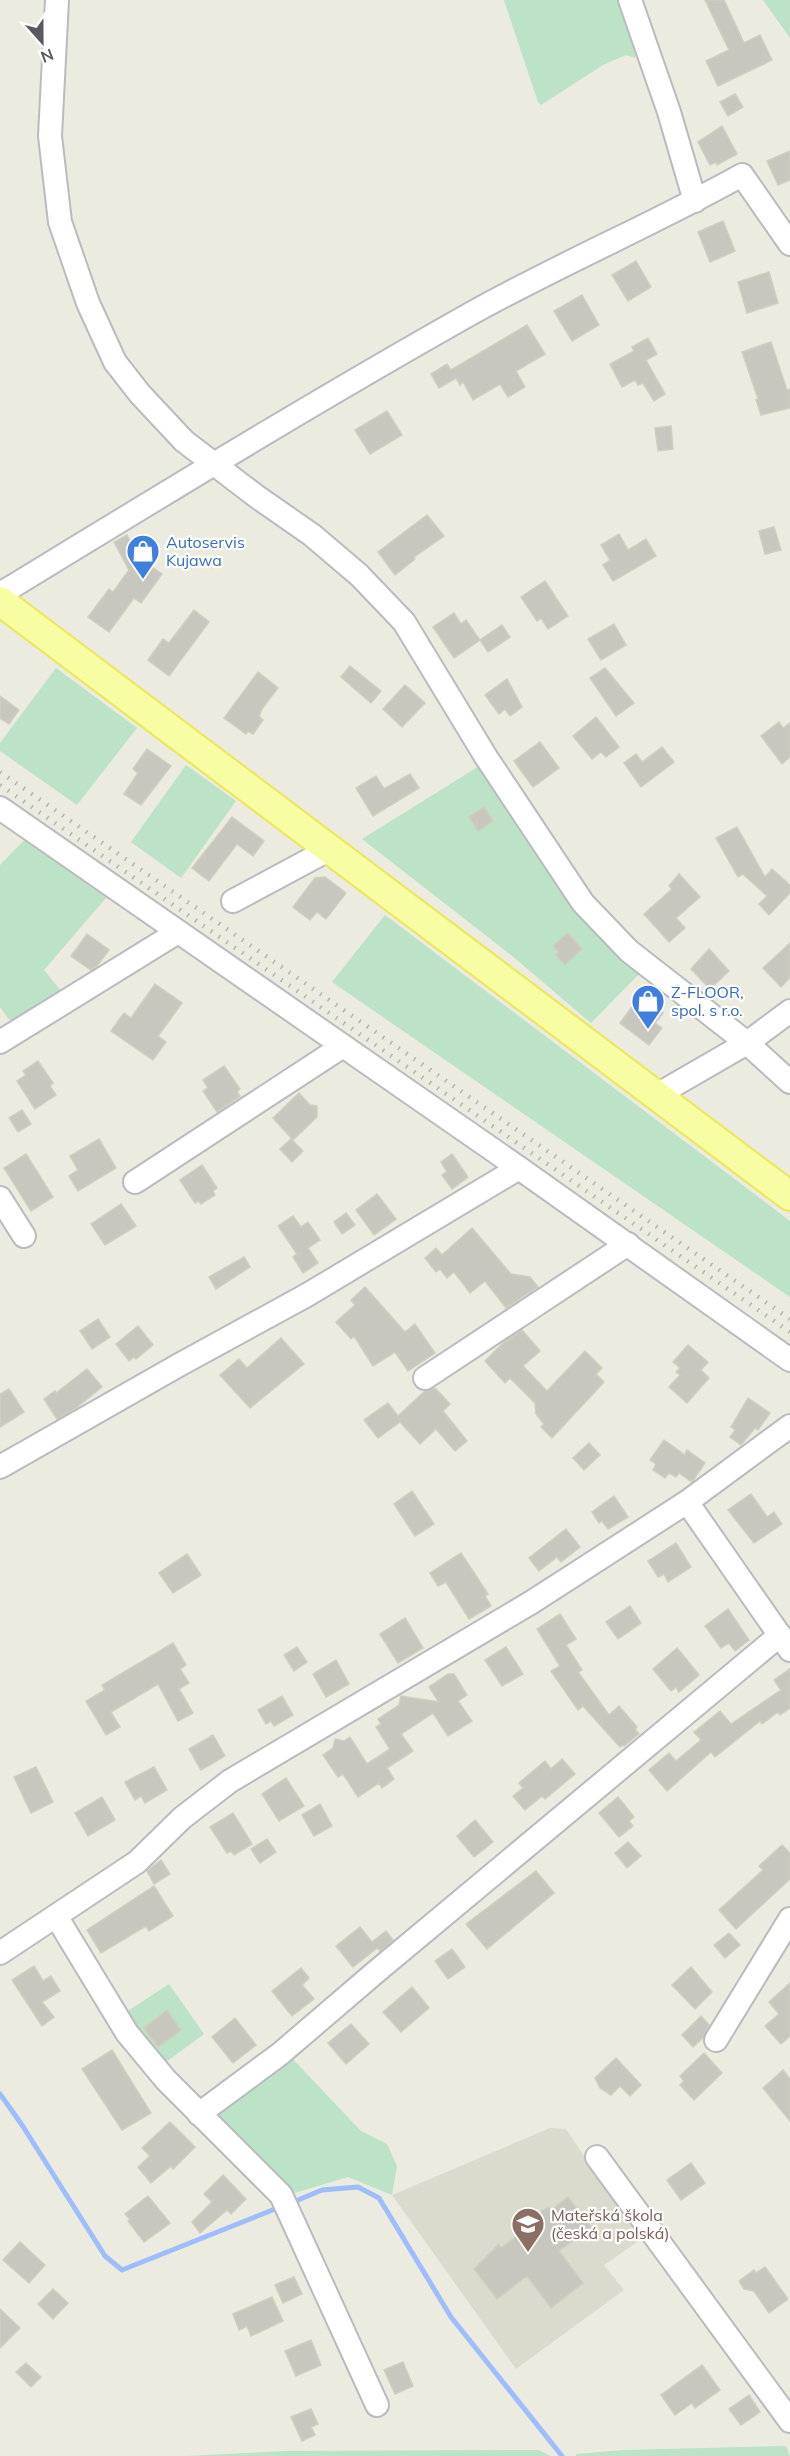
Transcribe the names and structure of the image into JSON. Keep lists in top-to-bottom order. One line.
{"places":{"shop":["Autoservis Kujawa","Z-FLOOR, spol. s r.o."],"school or university":["Mateřská škola (česká a polská)"]},"north":"bottom"}
